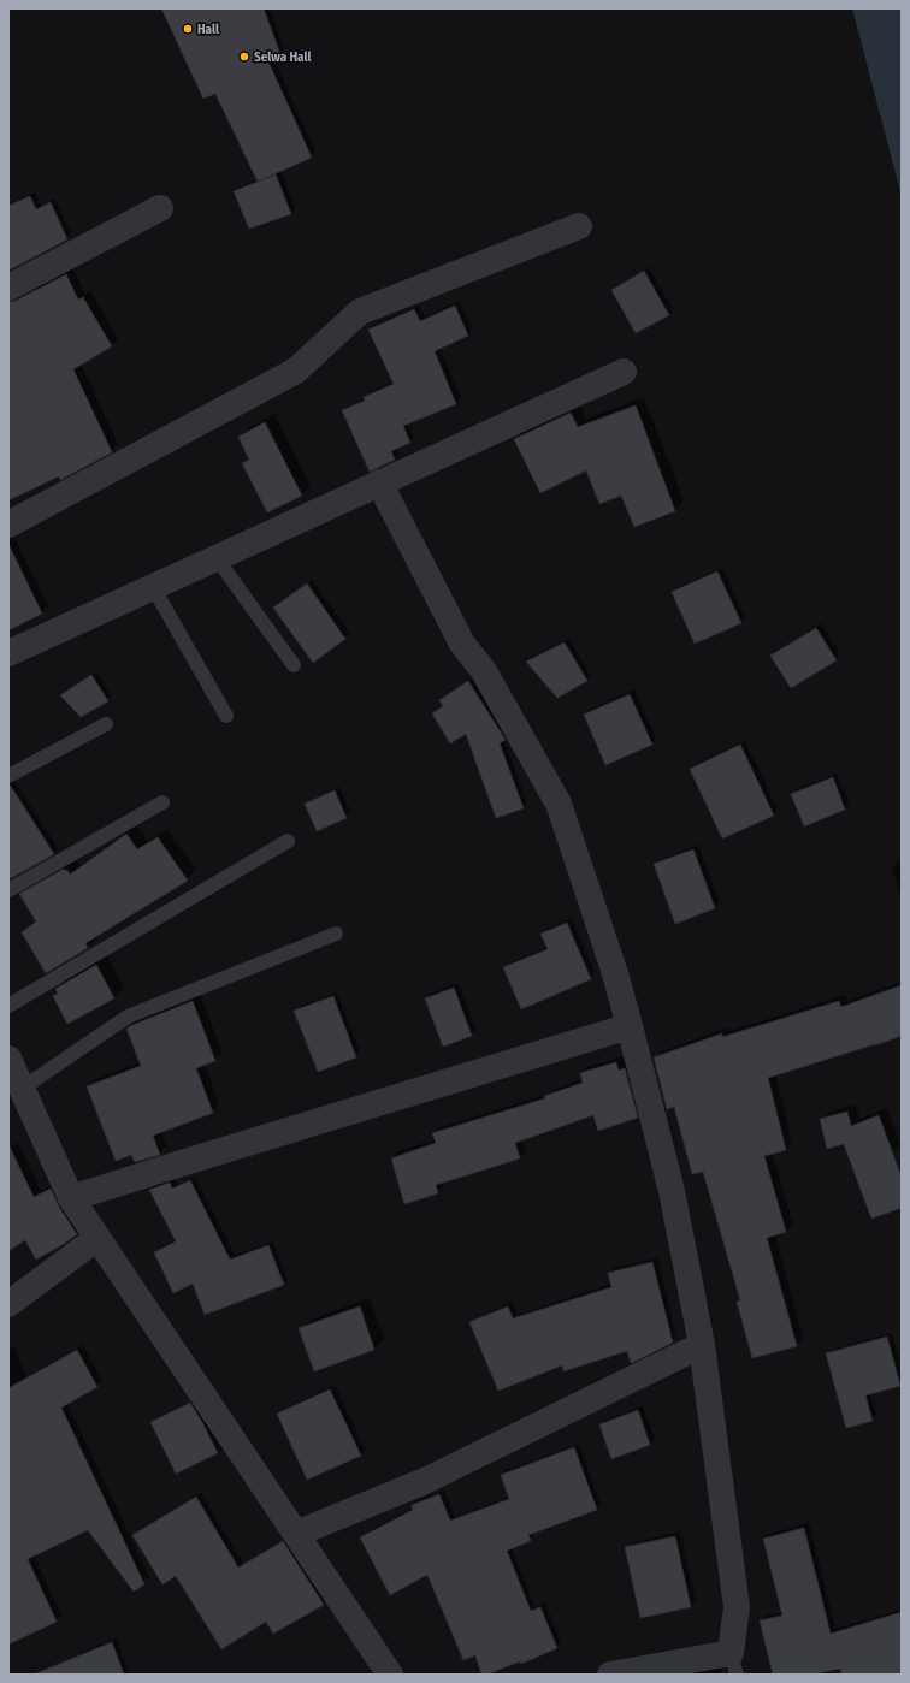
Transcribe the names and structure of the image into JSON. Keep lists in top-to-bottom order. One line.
{"places":["Hall","Selwa Hall"]}
